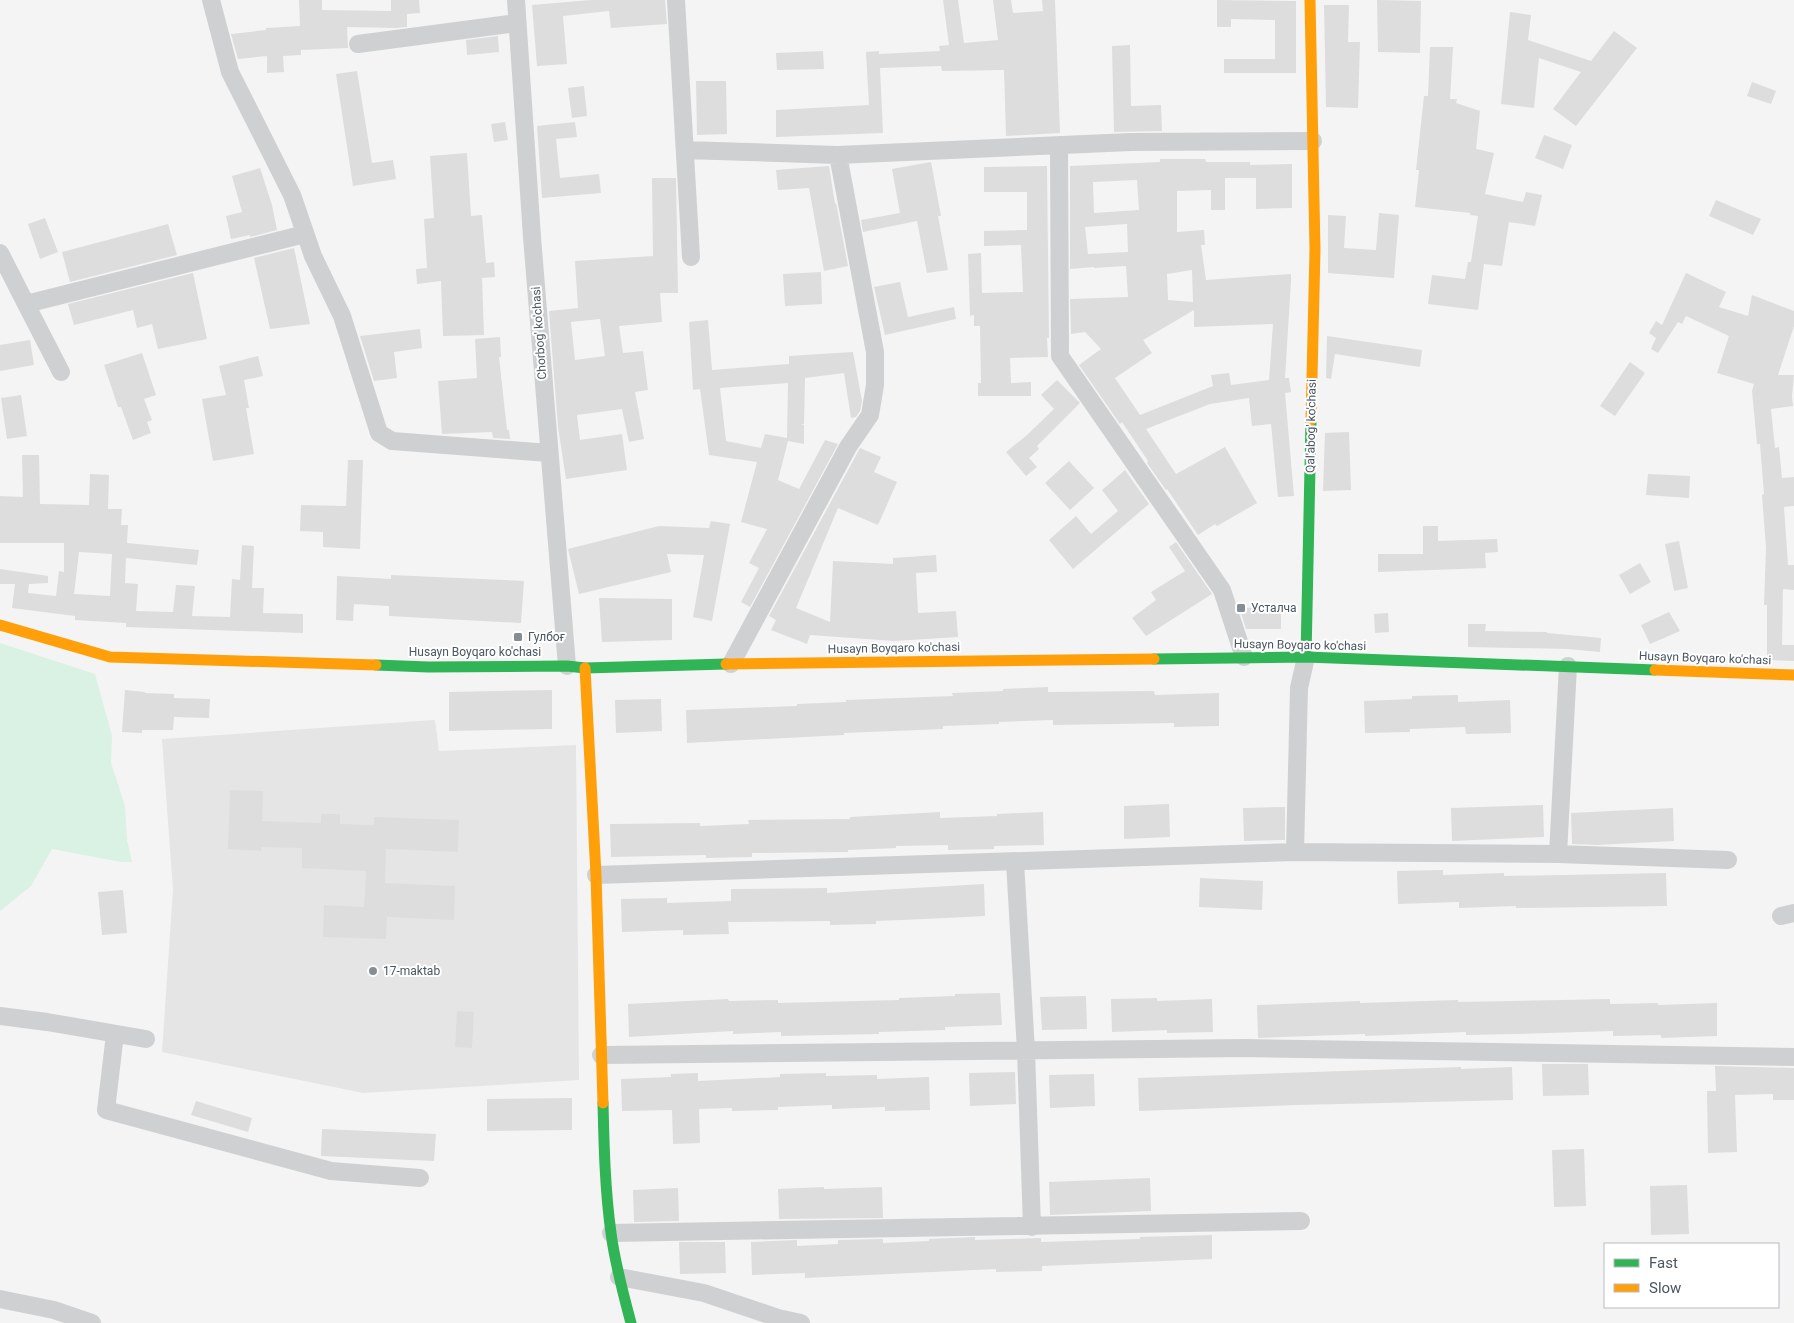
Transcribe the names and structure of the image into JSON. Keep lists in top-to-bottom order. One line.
{"streets":{"main road":["Qal'abog' ko'chasi","Husayn Boyqaro ko'chasi"],"street":["Сhorbog' ko'chasi"]},"crossings":[["Сhorbog' ko'chasi","Husayn Boyqaro ko'chasi"],["Qal'abog' ko'chasi","Husayn Boyqaro ko'chasi"]],"places":{"transit":["Усталча","Гулбоғ"],"other":["17-maktab"]},"legend":["Fast","Slow"]}
